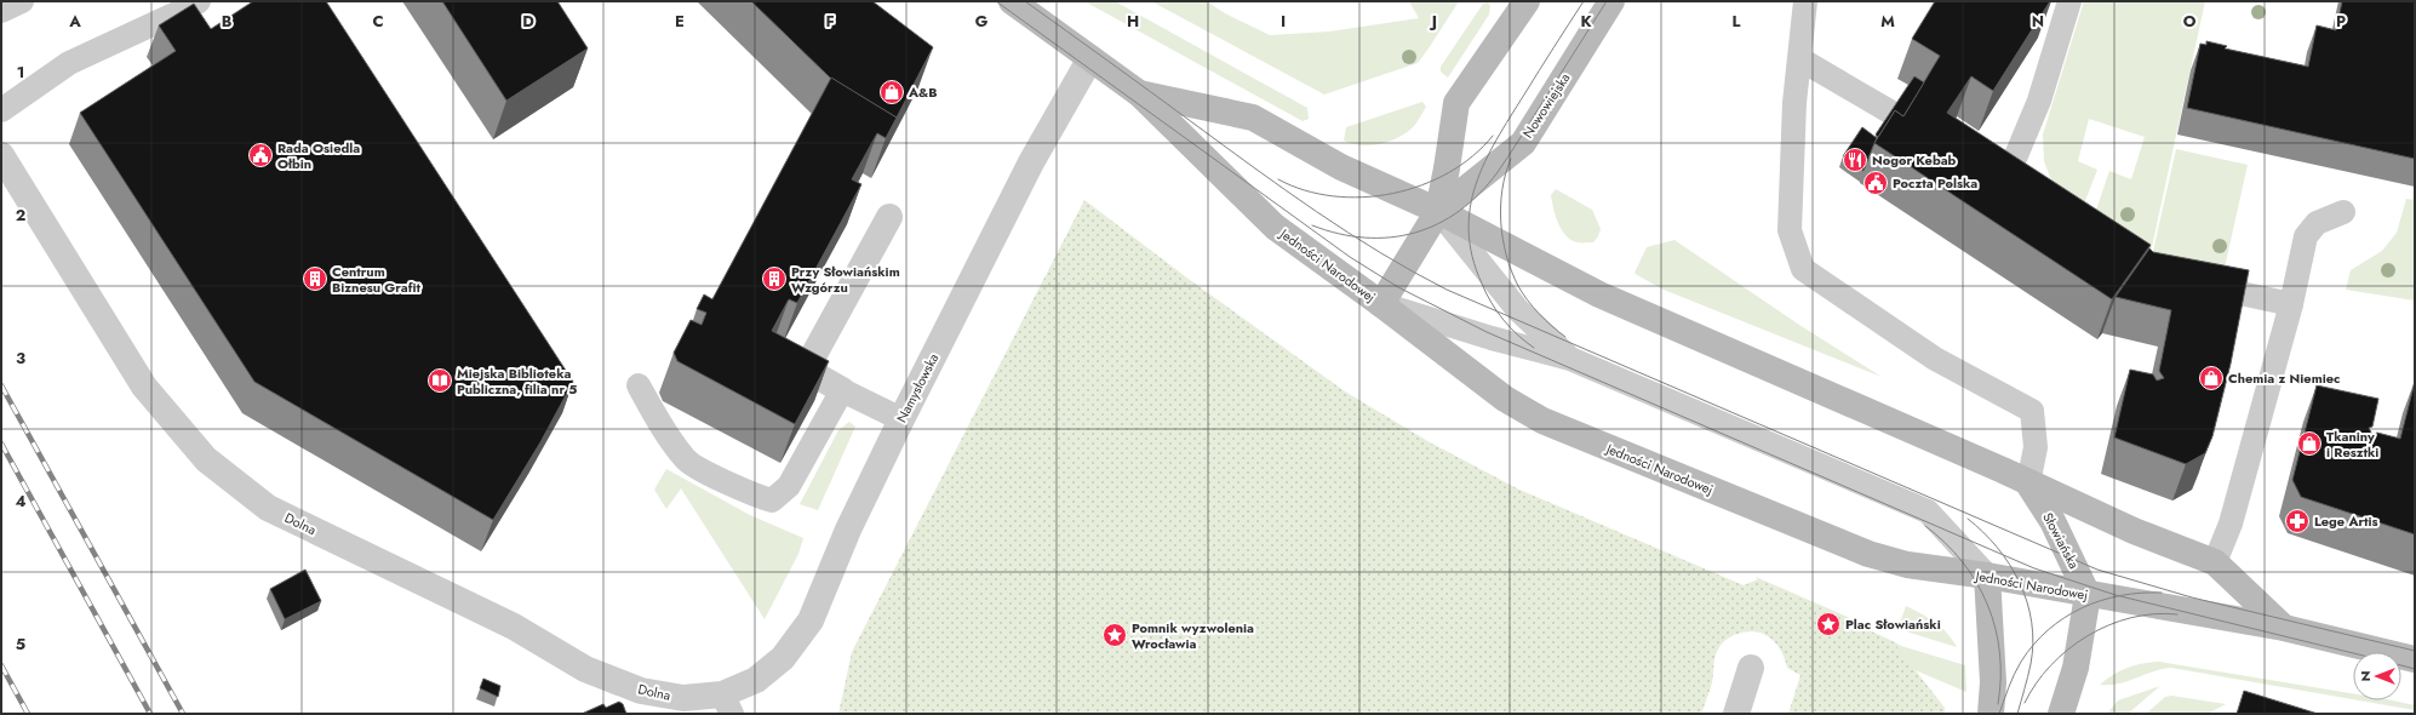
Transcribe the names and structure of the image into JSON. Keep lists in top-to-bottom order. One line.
{"streets":{"street":["Nowowiejska","Jedności Narodowej","Namysłowska","Dolna","Słowiańska"]},"crossings":[["Nowowiejska","Jedności Narodowej"],["Jedności Narodowej","Namysłowska"],["Jedności Narodowej","Słowiańska"],["Namysłowska","Dolna"]],"places":{"shop":["A&B","Chemia z Niemiec","Tkaniny i Resztki"],"public building":["Rada Osiedla Ołbin","Poczta Polska"],"restaurant":["Nogor Kebab"],"building":["Centrum Biznesu Grafit","Przy Słowiańskim Wzgórzu"],"library":["Miejska Biblioteka Publiczna, filia nr 5"],"pharmacy":["Lege Artis"],"place":["Plac Słowiański","Pomnik wyzwolenia Wrocławia"]},"north":"left","grid":{"columns":["A","B","C","D","E","F","G","H","I","J","K","L","M","N","O","P"],"rows":["1","2","3","4","5"]}}
